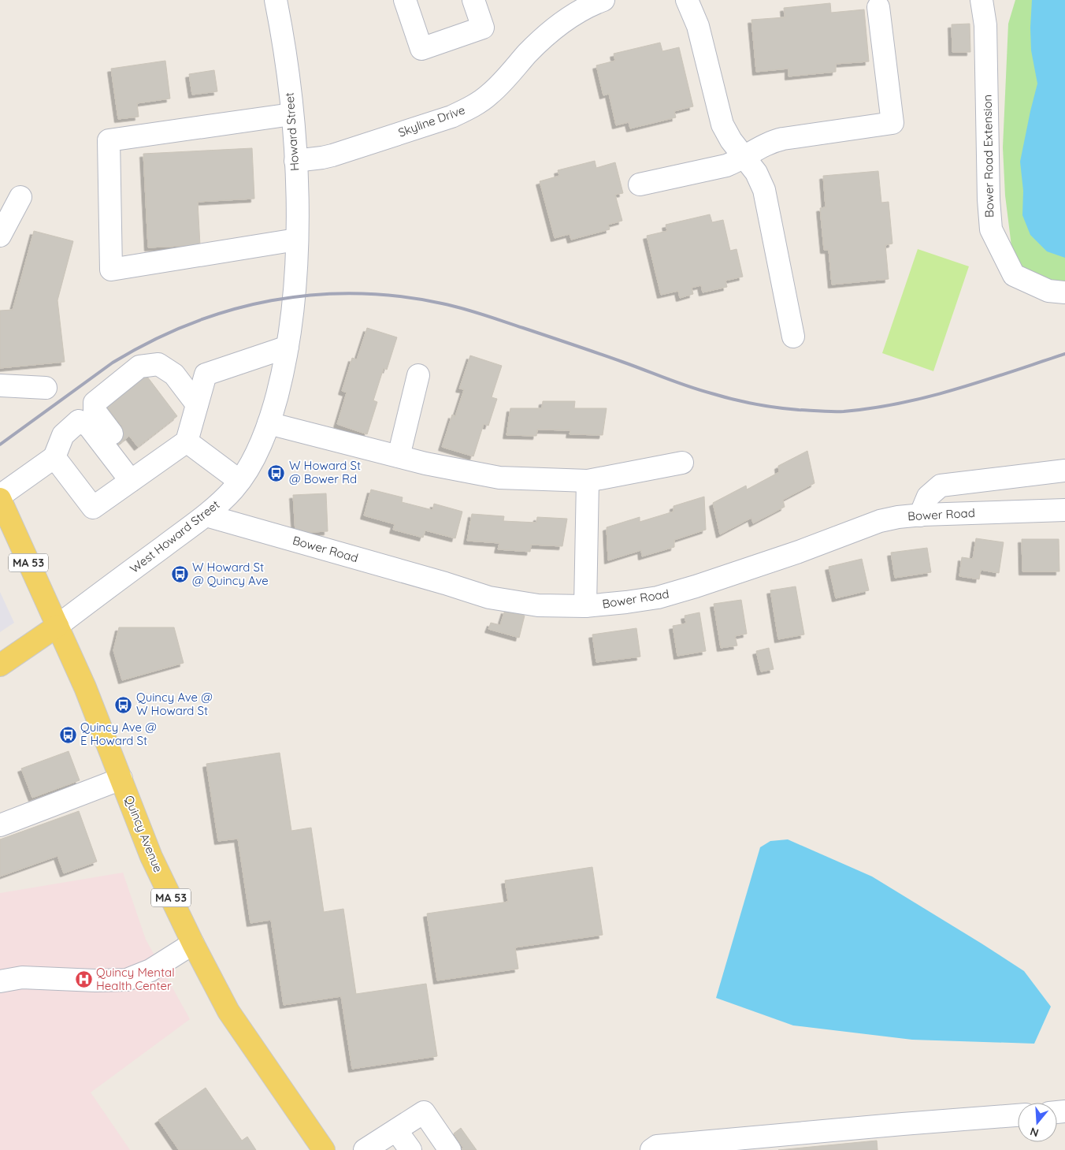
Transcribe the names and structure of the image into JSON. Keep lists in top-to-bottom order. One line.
{"streets":{"main road":["MA 53","Quincy Avenue"],"street":["Skyline Drive","Howard Street","Bower Road Extension","Bower Road","West Howard Street"]},"crossings":[["Skyline Drive","Howard Street"],["Howard Street","West Howard Street"],["Bower Road","West Howard Street"],["West Howard Street","Quincy Avenue"]],"places":{"bus stop":["W Howard St @ Bower Rd","W Howard St @ Quincy Ave","Quincy Ave @ W Howard St","Quincy Ave @ E Howard St"],"hospital":["Quincy Mental Health Center"]},"north":"bottom"}
